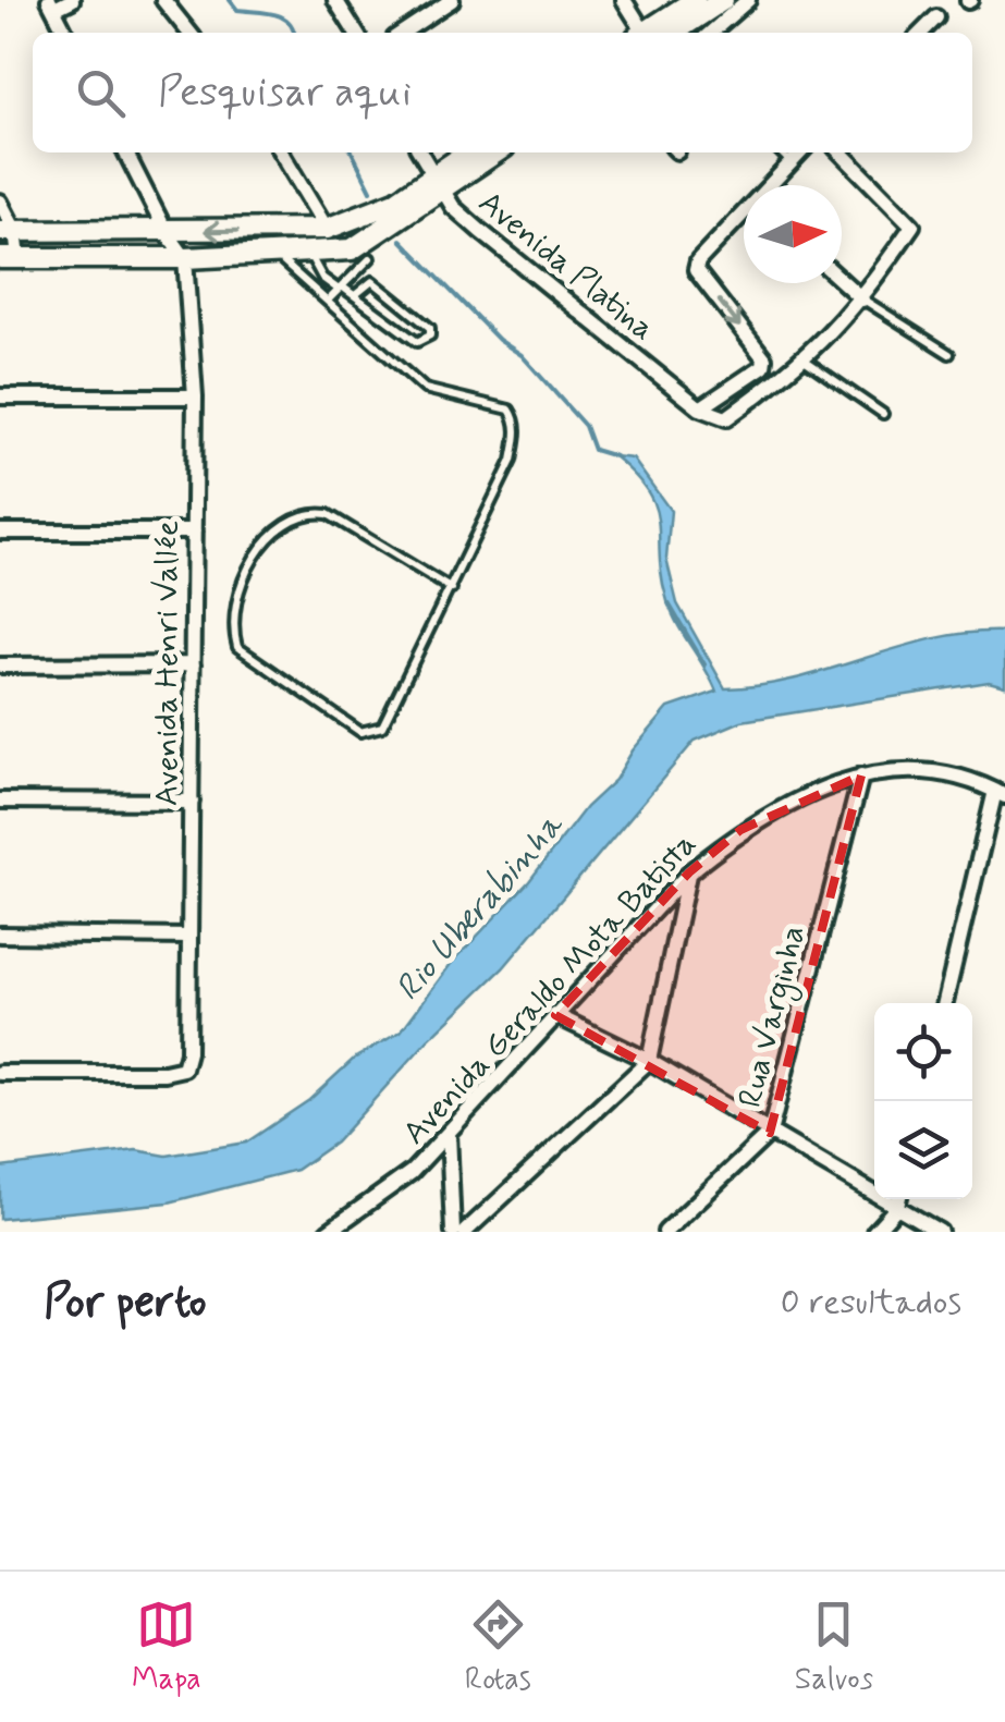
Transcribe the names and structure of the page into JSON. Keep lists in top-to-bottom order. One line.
{"streets":{"street":["Avenida Platina","Avenida Henri Vallée","Avenida Geraldo Mota Batista","Rua Varginha"]},"crossings":[["Avenida Geraldo Mota Batista","Rua Varginha"]],"water":["Rio Uberabinha"],"north":"right","page":{"search":"Pesquisar aqui","heading":["Por perto","0 resultados"],"nav":["Mapa","Rotas","Salvos"]}}
